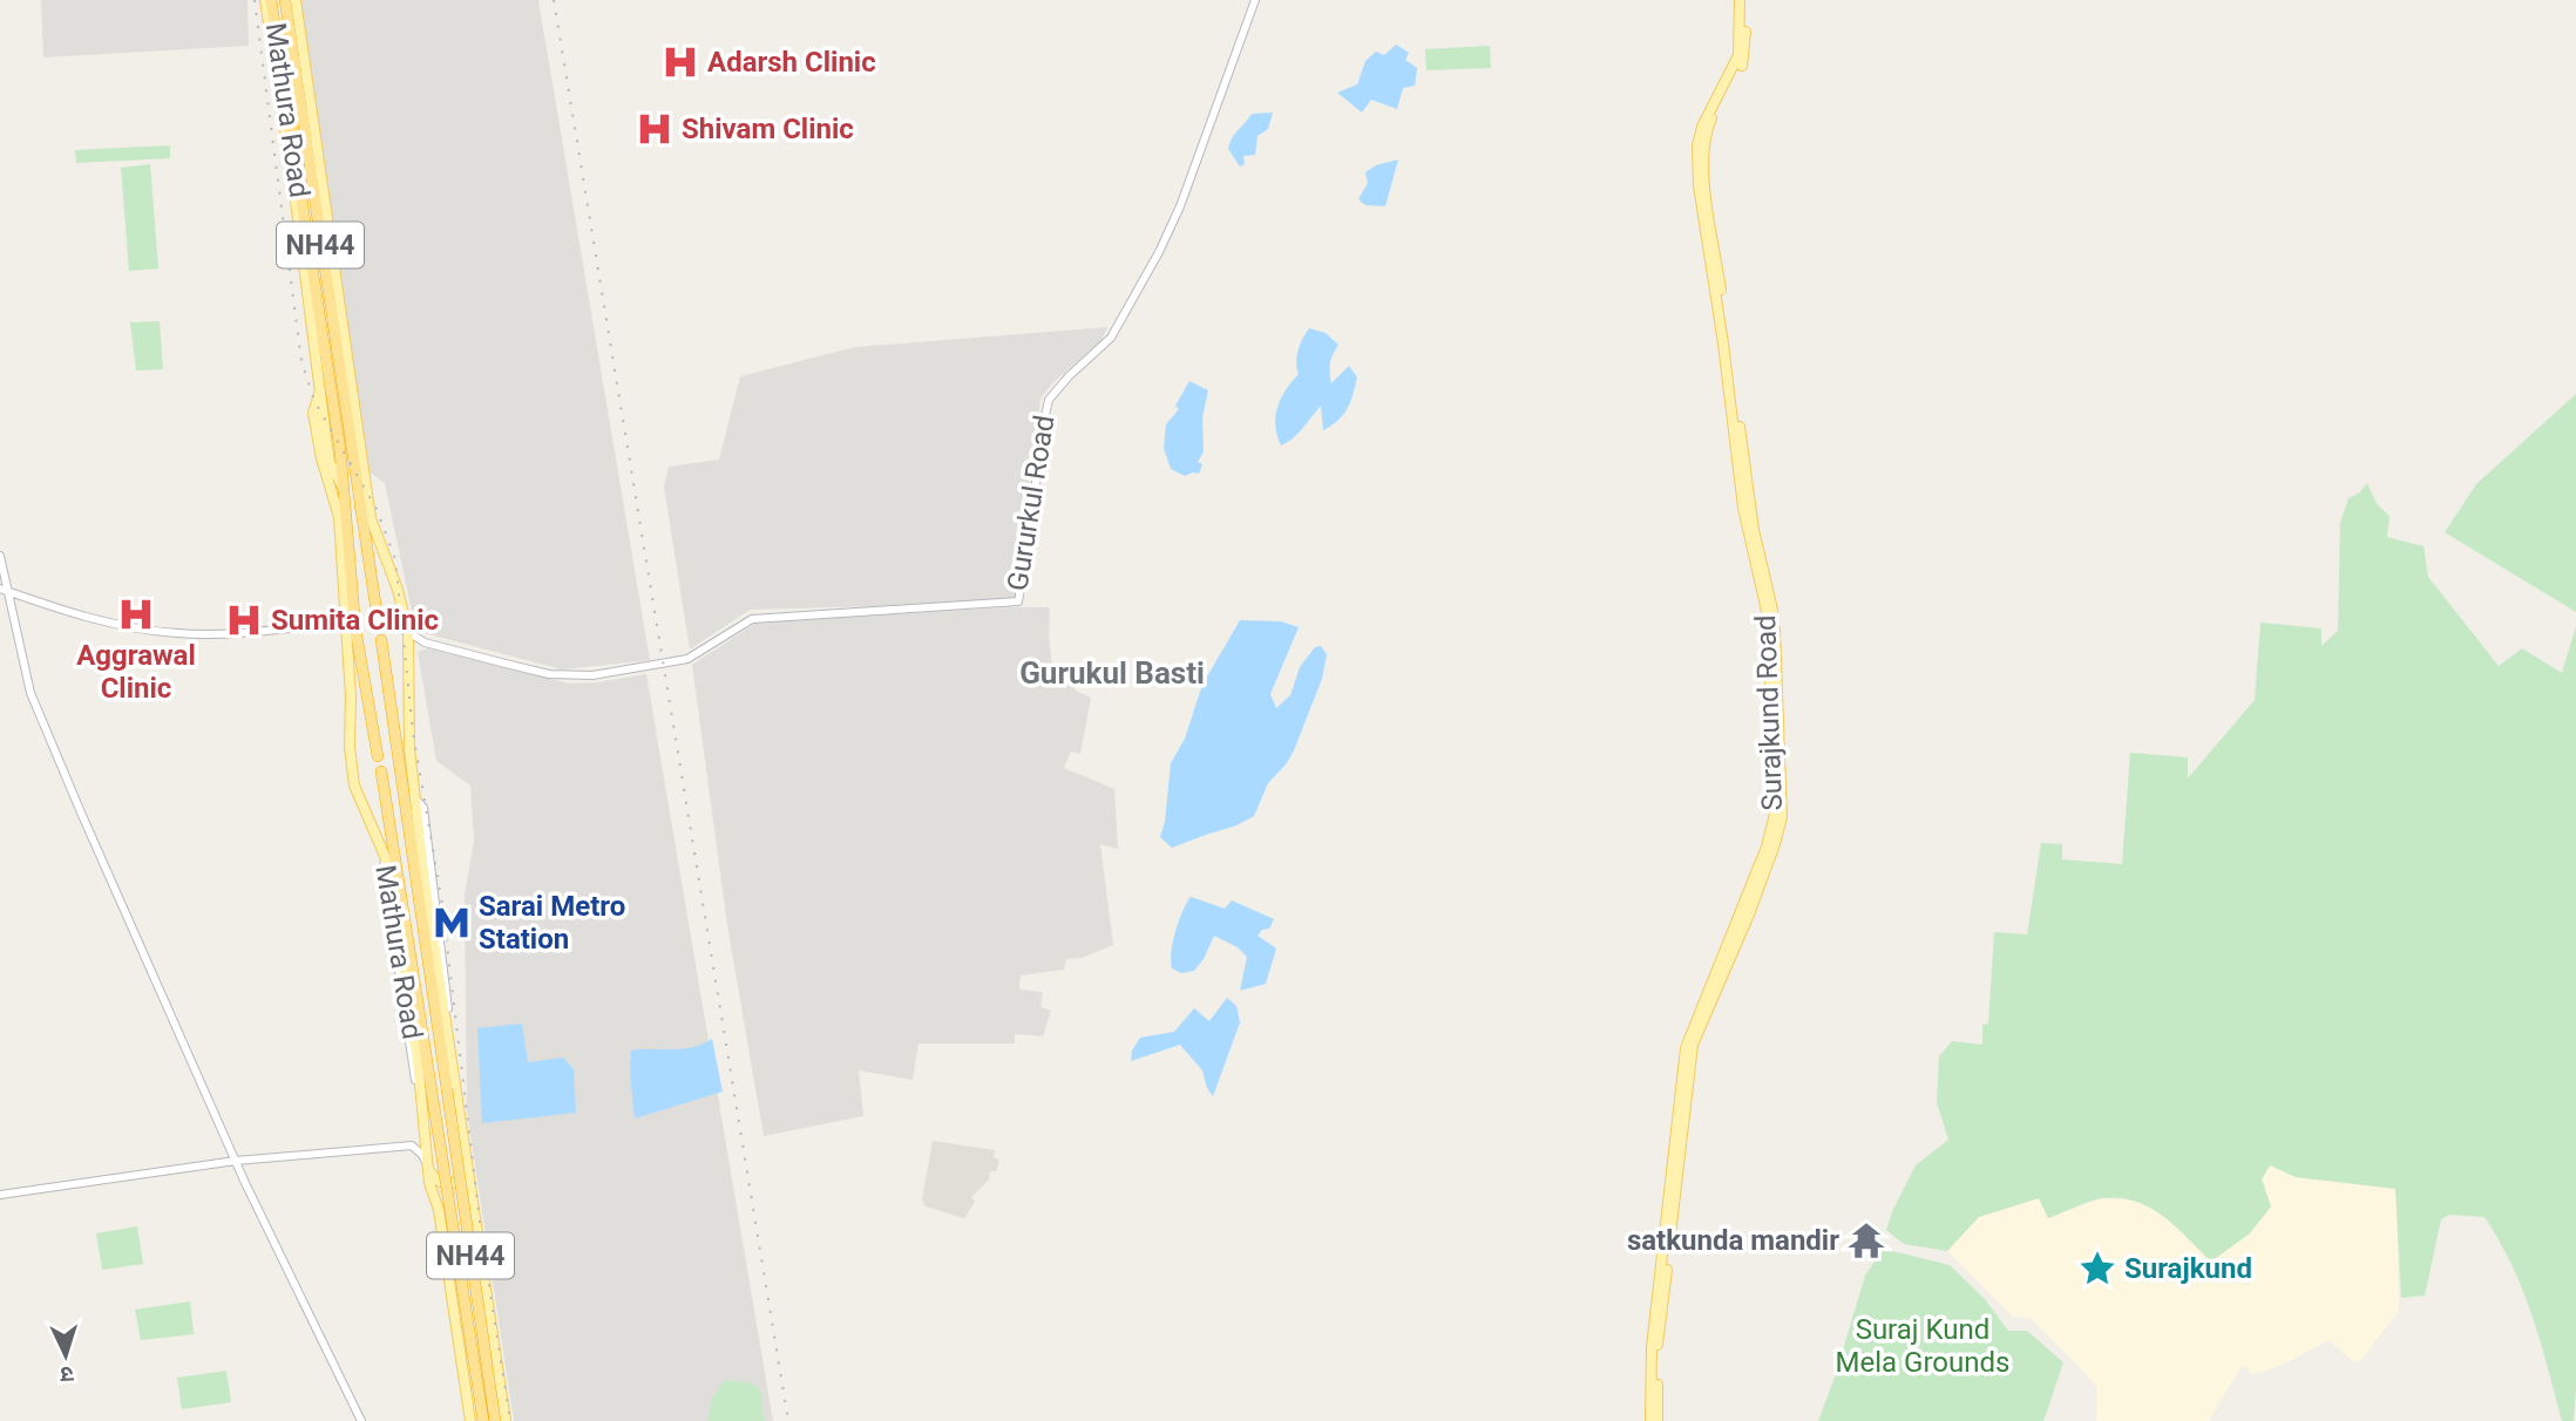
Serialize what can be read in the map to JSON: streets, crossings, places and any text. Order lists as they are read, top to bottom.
{
  "streets": {
    "highway": ["Mathura Road", "NH44"],
    "main road": ["Surajkund Road"],
    "street": ["Gururkul Road"]
  },
  "districts": ["Gurukul Basti"],
  "parks": ["Suraj Kund Mela Grounds"],
  "places": {
    "hospital": [
      "Adarsh Clinic",
      "Shivam Clinic",
      "Aggrawal Clinic",
      "Sumita Clinic"
    ],
    "metro station": ["Sarai Metro Station"],
    "temple": ["satkunda mandir"],
    "place": ["Surajkund"]
  },
  "north": "bottom"
}
